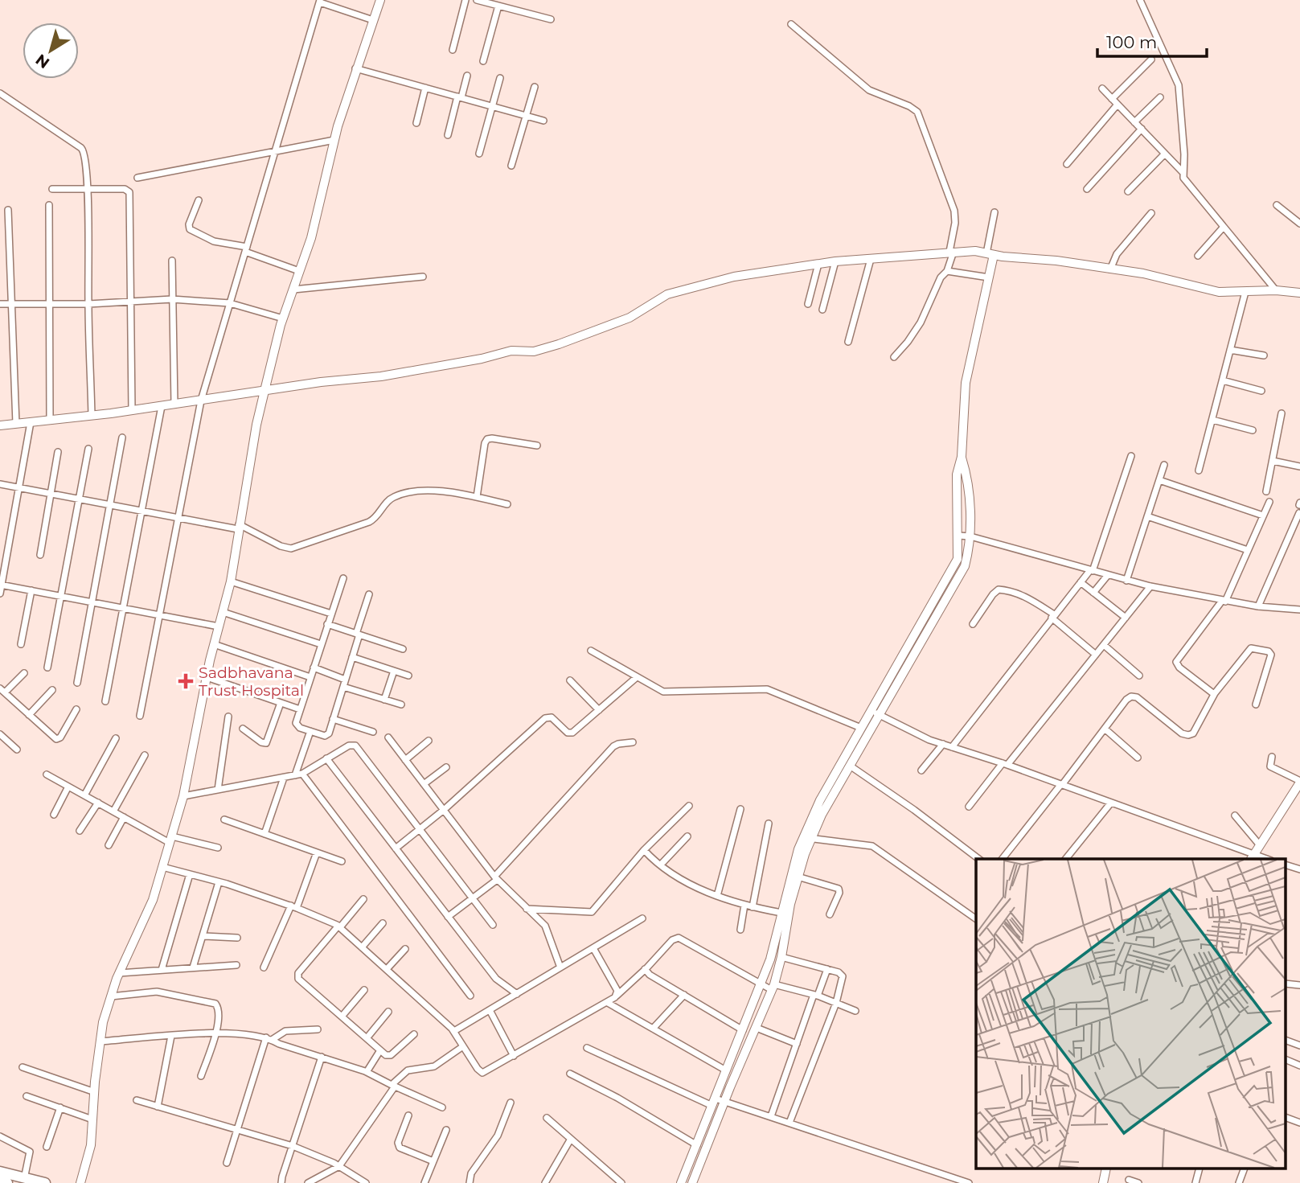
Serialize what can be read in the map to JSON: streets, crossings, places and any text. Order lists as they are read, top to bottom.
{
  "places": {
    "health": ["Sadbhavana Trust Hospital"]
  },
  "scale_bar": "100 m",
  "north": "bottom left"
}
